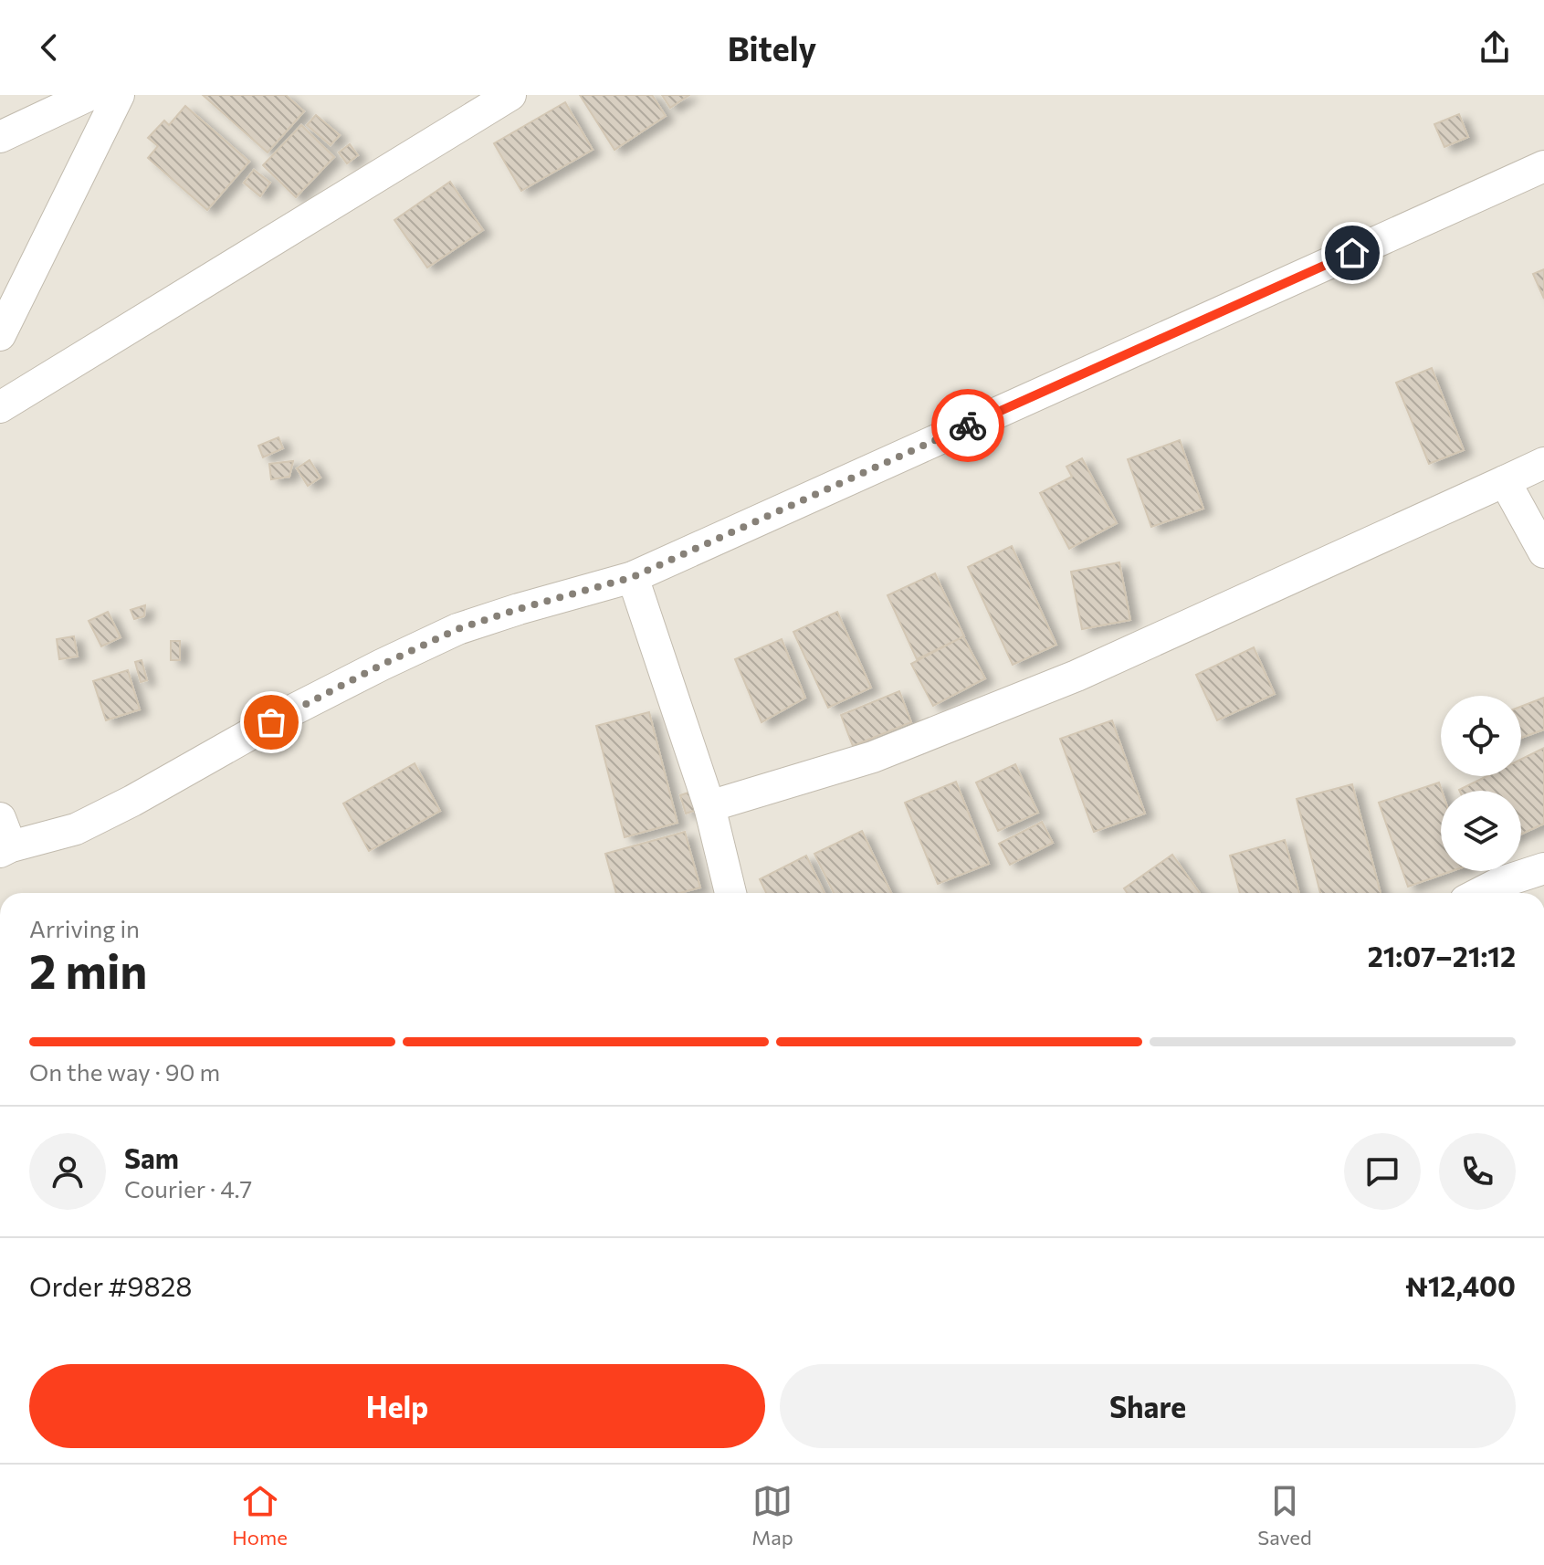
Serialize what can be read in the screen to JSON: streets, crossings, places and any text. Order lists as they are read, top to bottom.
{
  "page": {
    "header": "Bitely",
    "heading": ["2 min", "Arriving in", "21:07–21:12"],
    "panel": [
      "Sam",
      "Courier · 4.7",
      "Order #9828",
      "₦12,400"
    ],
    "bar": "On the way · 90 m",
    "buttons": ["Help", "Share"],
    "tabs": ["Home", "Map", "Saved"]
  }
}
